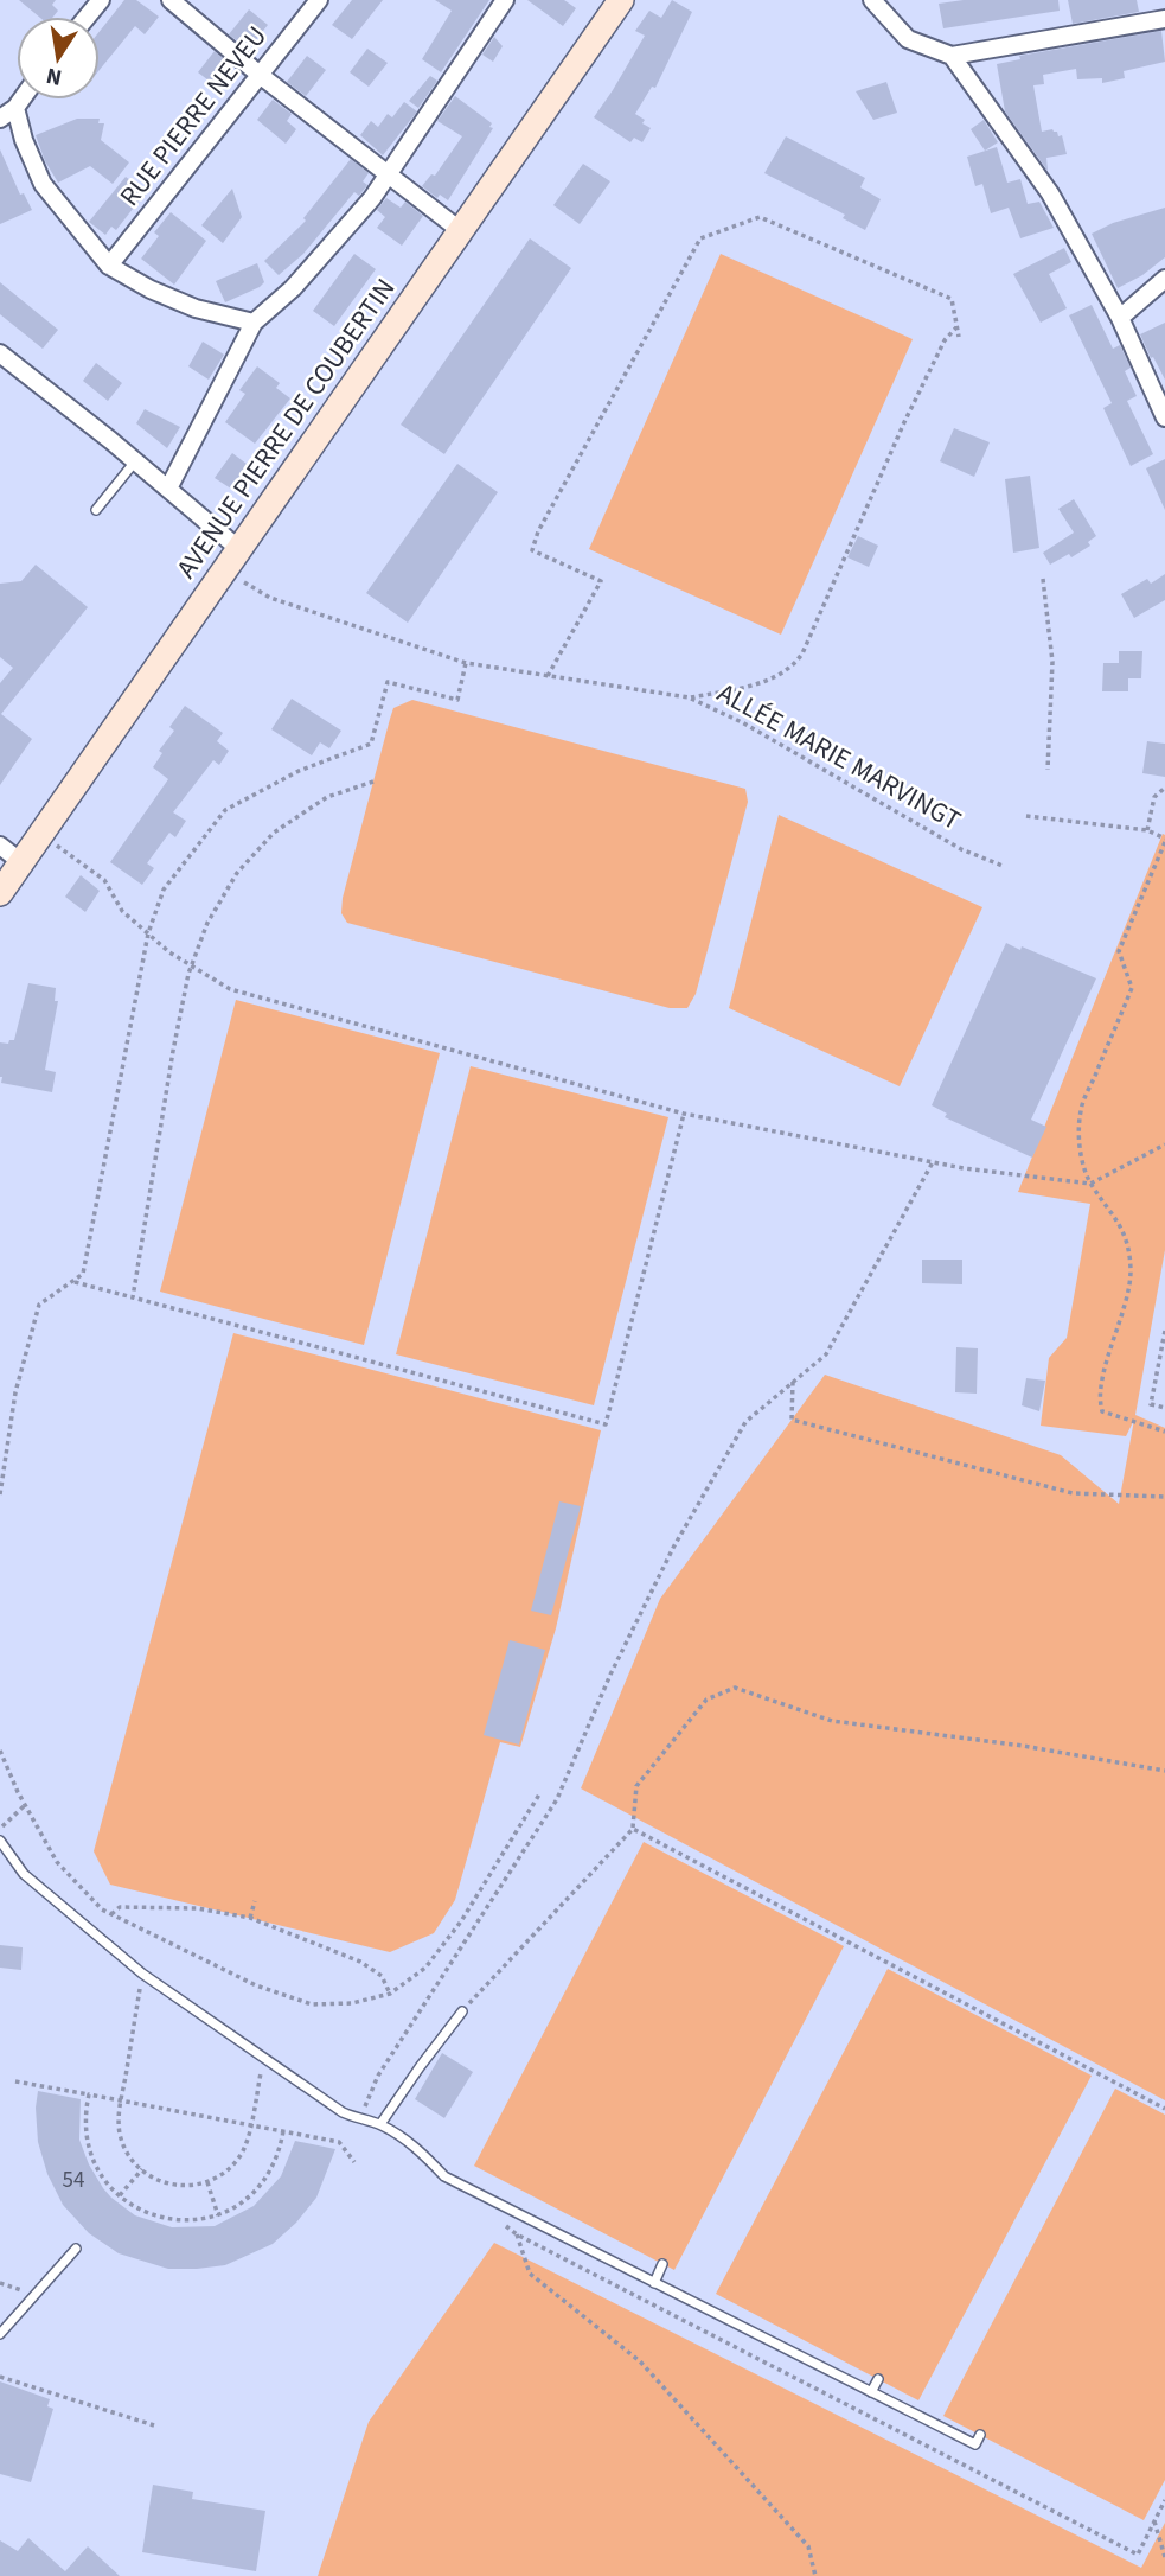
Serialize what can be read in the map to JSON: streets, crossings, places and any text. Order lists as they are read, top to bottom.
{
  "streets": {
    "street": ["RUE PIERRE NEVEU", "AVENUE PIERRE DE COUBERTIN"],
    "path": ["ALLÉE MARIE MARVINGT"]
  },
  "crossings": [
    ["AVENUE PIERRE DE COUBERTIN", "ALLÉE MARIE MARVINGT"]
  ],
  "house_numbers": ["54"],
  "north": "bottom"
}
